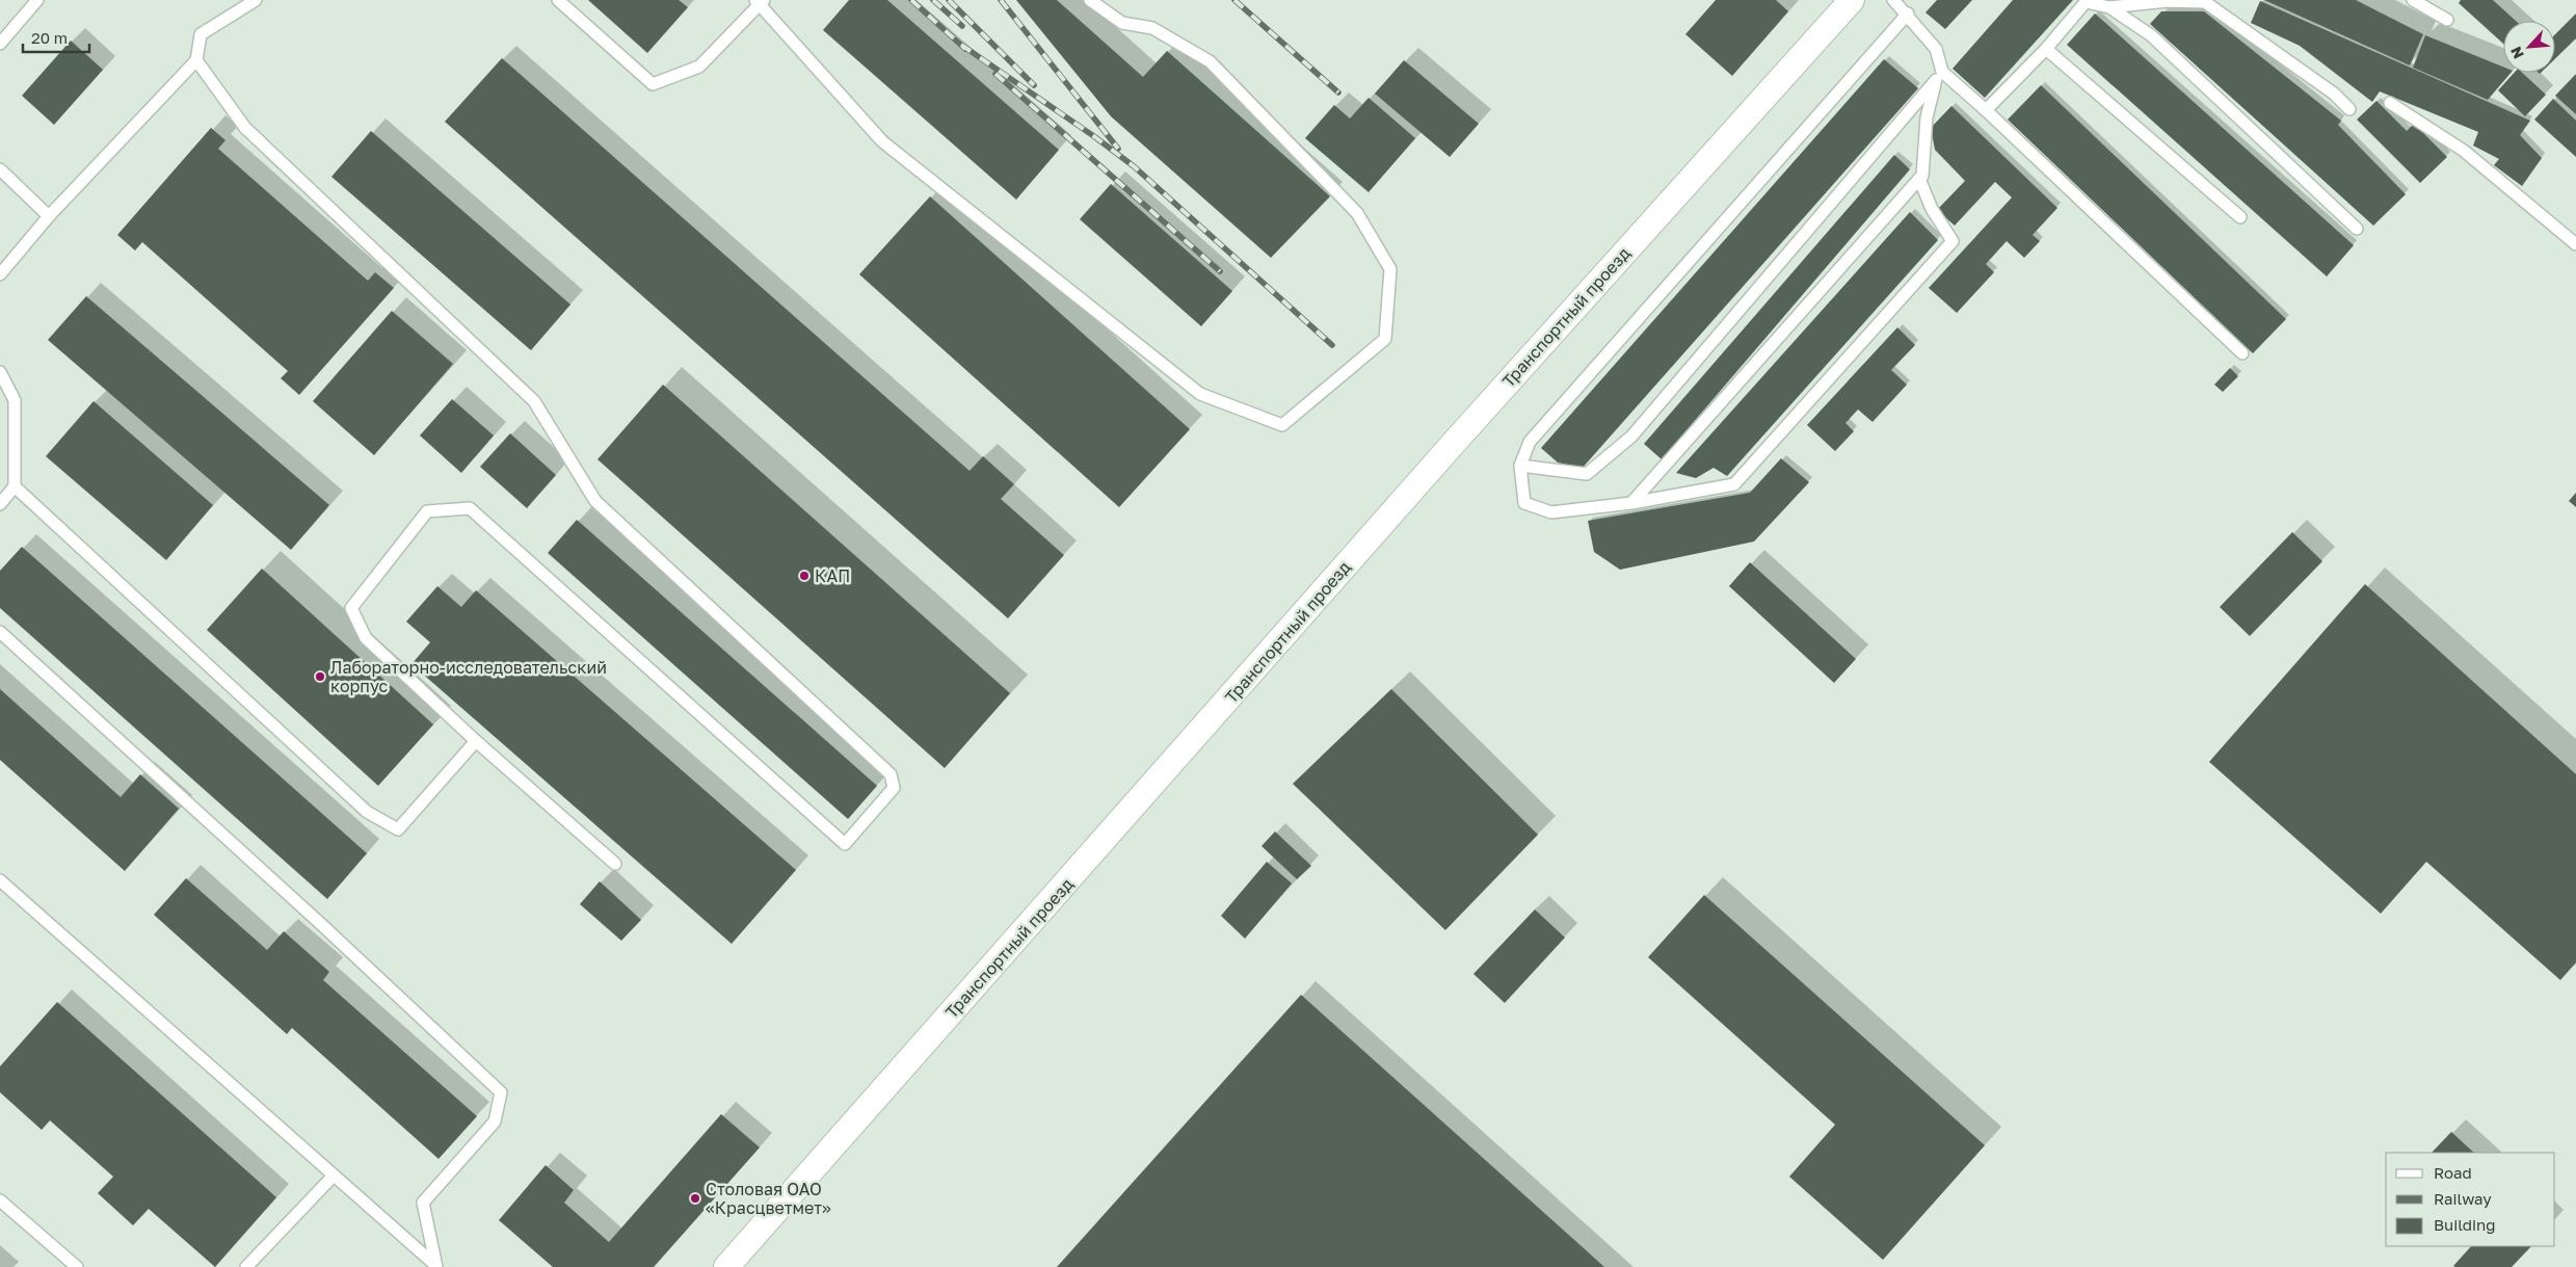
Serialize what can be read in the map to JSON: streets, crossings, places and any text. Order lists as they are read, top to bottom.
{
  "streets": {
    "street": ["Транспортный проезд"]
  },
  "places": ["КАП", "Лабораторно-исследовательский корпус", "Столовая ОАО «Красцветмет»"],
  "legend": ["Road", "Railway", "Building"],
  "scale_bar": "20 m",
  "north": "bottom left"
}
